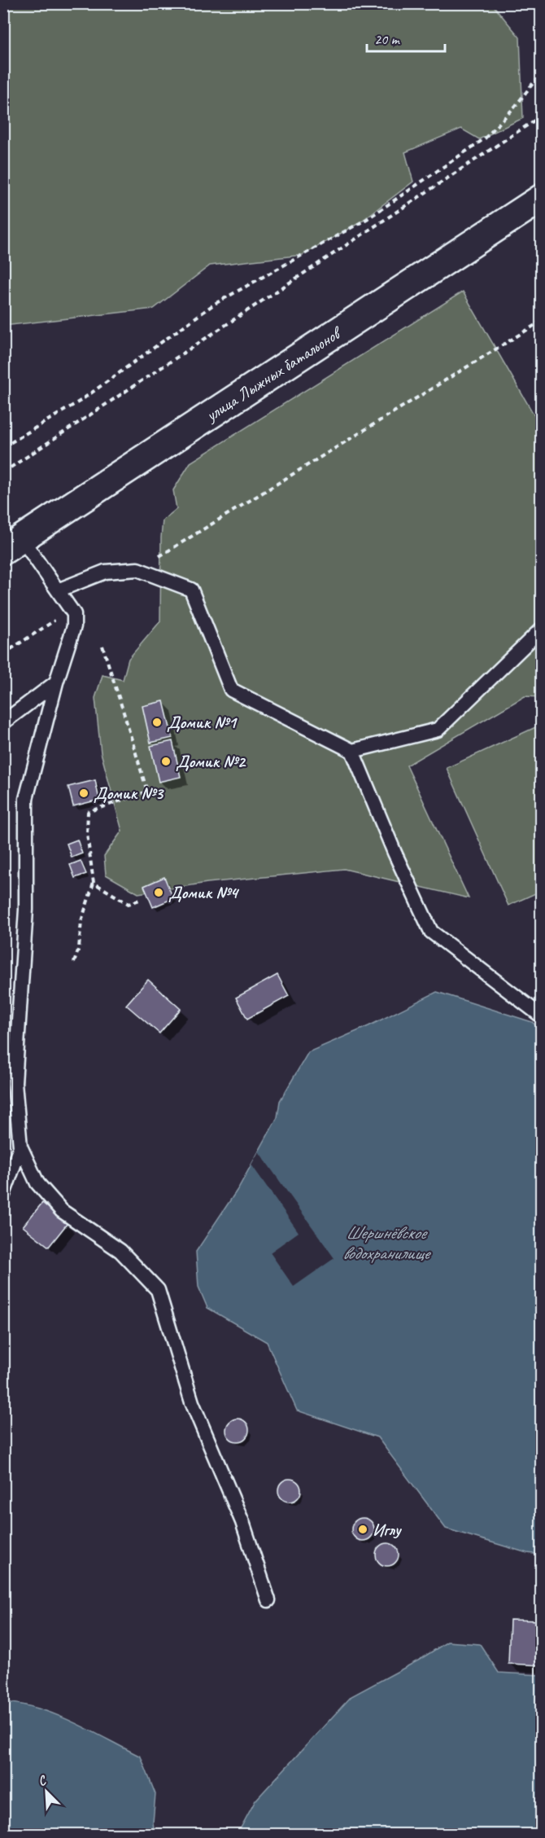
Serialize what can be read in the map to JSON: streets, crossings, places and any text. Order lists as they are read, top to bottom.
{
  "streets": {
    "main road": ["улица Лыжных батальонов"]
  },
  "water": ["Шершнёвское водохранилище"],
  "places": [
    "Домик №1",
    "Домик №2",
    "Домик №3",
    "Домик №4",
    "Иглу"
  ],
  "scale_bar": "20 m",
  "north": "top left"
}
